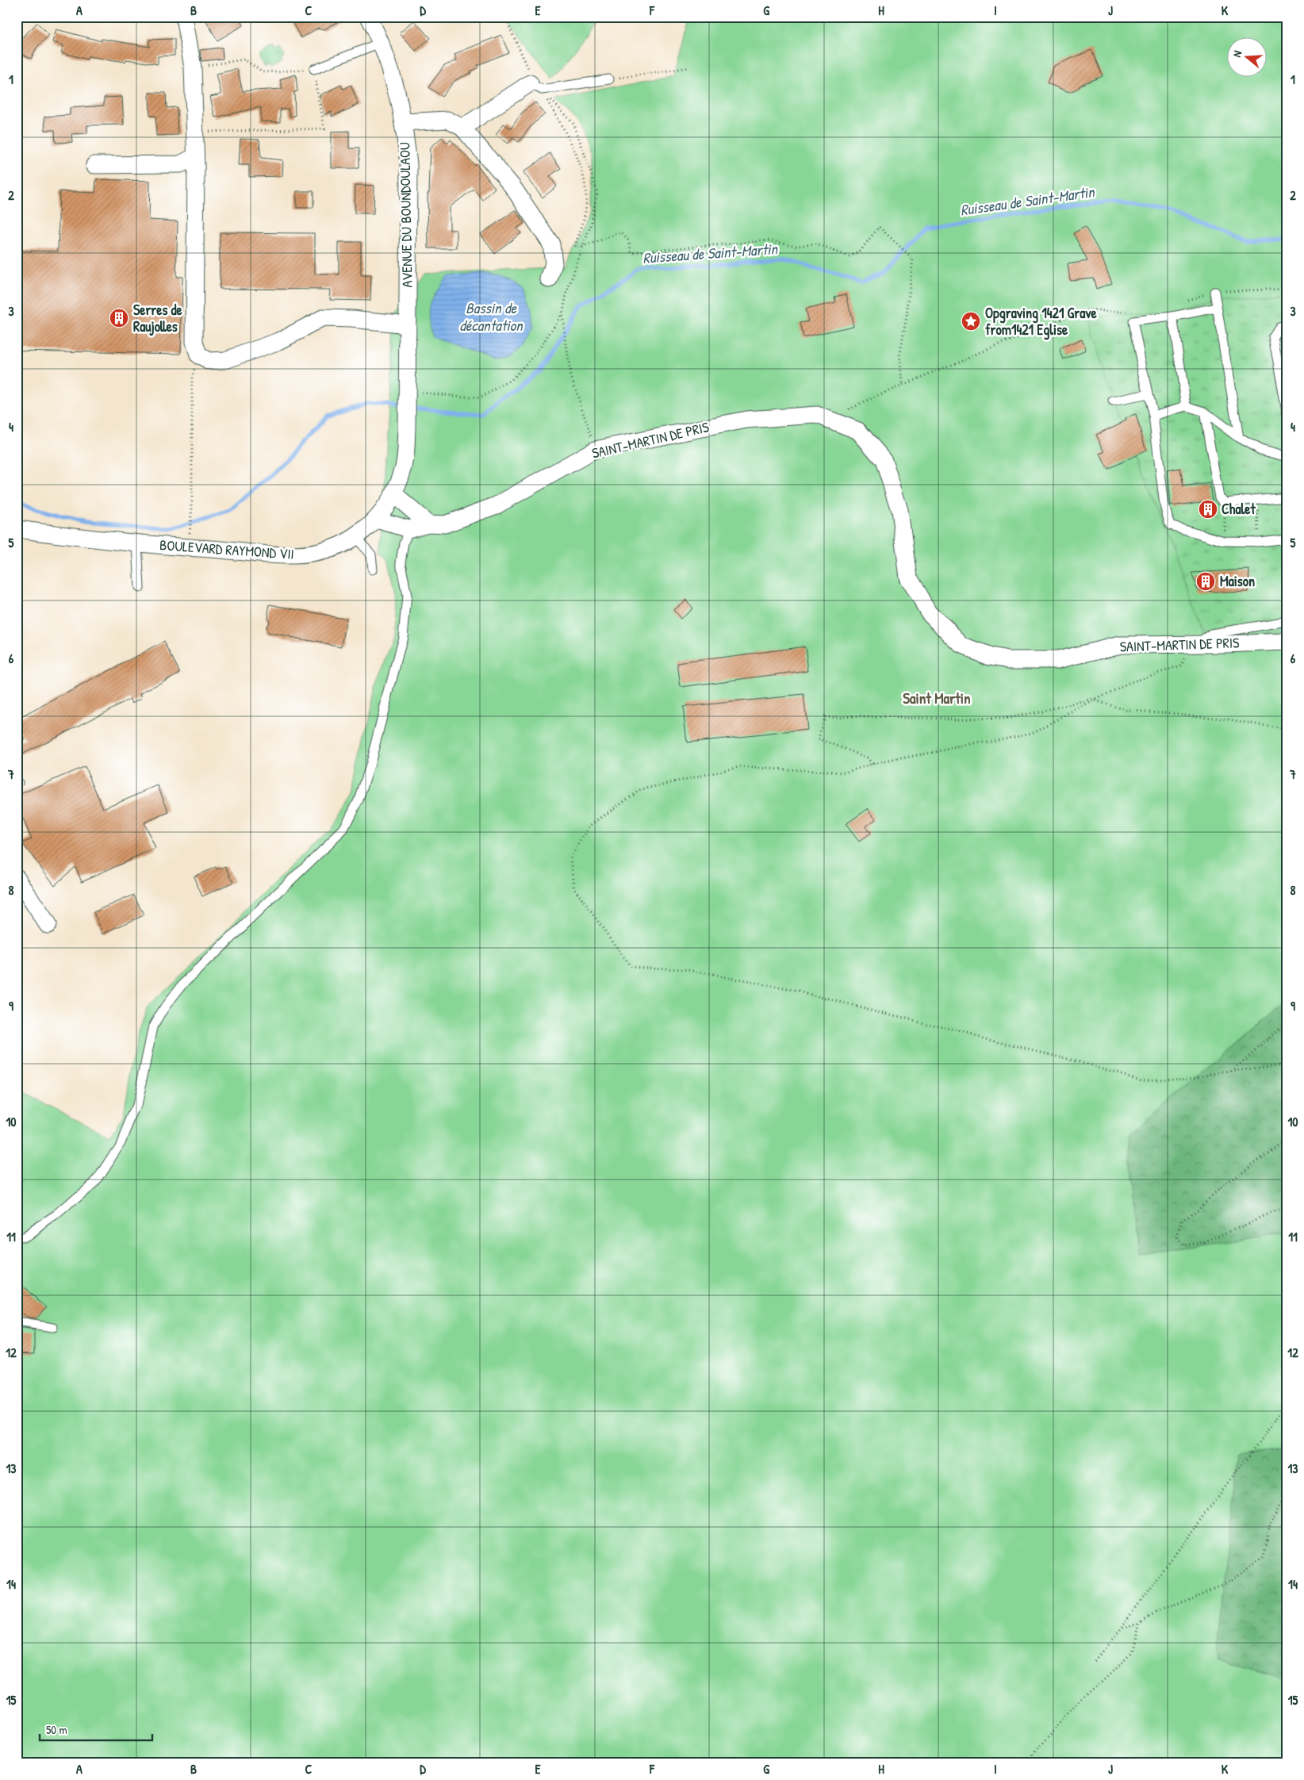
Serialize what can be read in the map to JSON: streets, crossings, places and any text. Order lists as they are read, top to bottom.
{
  "streets": {
    "street": ["AVENUE DU BOUNDOULAOU", "SAINT-MARTIN DE PRIS", "BOULEVARD RAYMOND VII"]
  },
  "crossings": [
    ["AVENUE DU BOUNDOULAOU", "BOULEVARD RAYMOND VII"]
  ],
  "districts": ["Saint Martin"],
  "water": ["Ruisseau de Saint-Martin", "Bassin de décantation"],
  "places": {
    "building": ["Serres de Raujolles", "Chalet", "Maison"],
    "place": ["Opgraving 1421 Grave from1421 Eglise"]
  },
  "scale_bar": "50 m",
  "north": "left",
  "grid": {
    "columns": [
      "A",
      "B",
      "C",
      "D",
      "E",
      "F",
      "G",
      "H",
      "I",
      "J",
      "K"
    ],
    "rows": [
      "1",
      "2",
      "3",
      "4",
      "5",
      "6",
      "7",
      "8",
      "9",
      "10",
      "11",
      "12",
      "13",
      "14",
      "15"
    ]
  }
}
